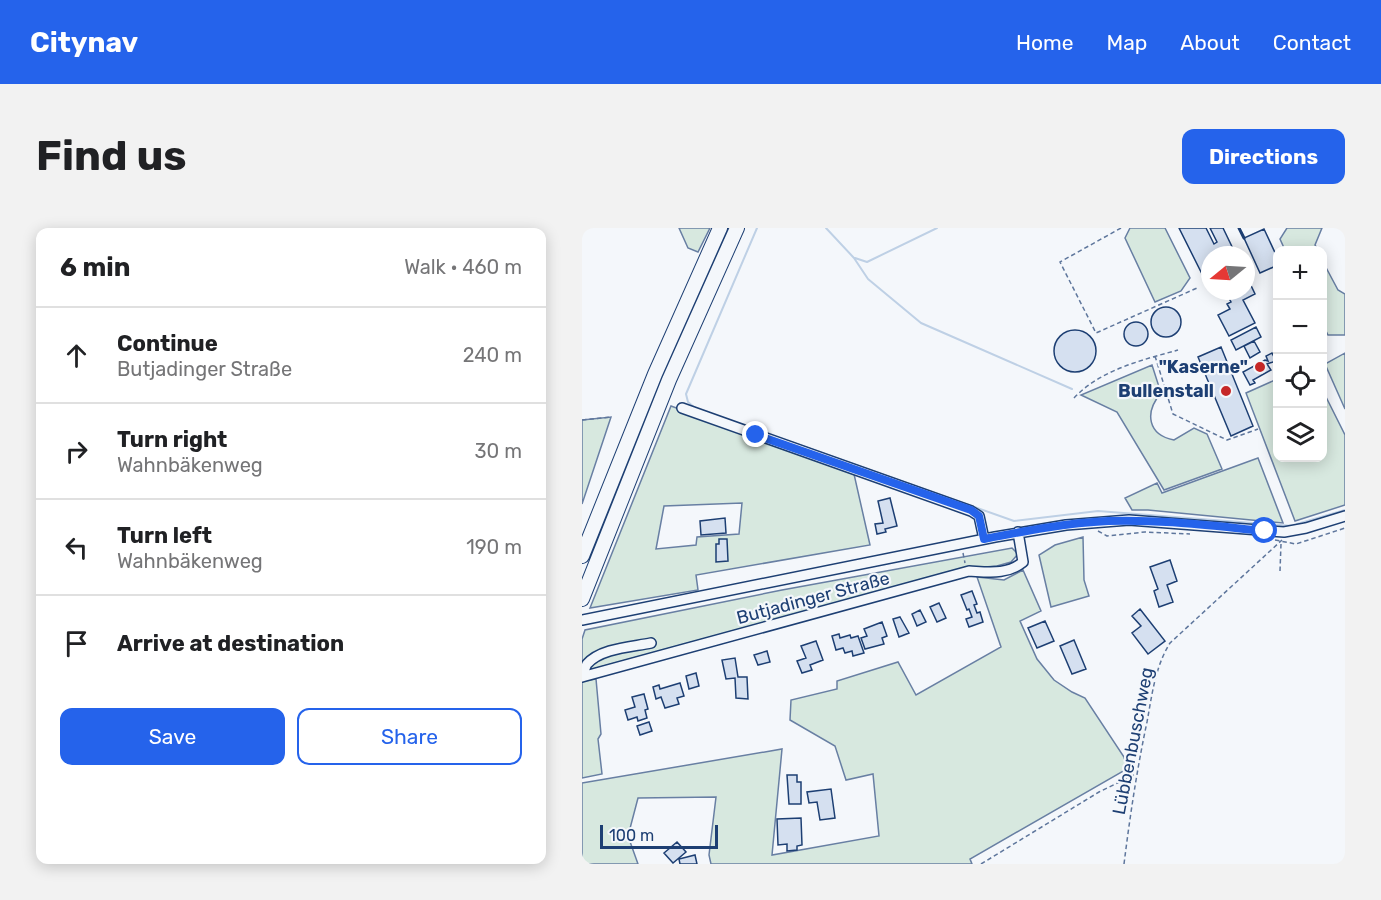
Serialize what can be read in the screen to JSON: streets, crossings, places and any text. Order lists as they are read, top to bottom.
{
  "streets": {
    "street": ["Butjadinger Straße"],
    "path": ["Lübbenbuschweg"]
  },
  "places": ["\"Kaserne\"", "Bullenstall"],
  "scale_bar": "100 m",
  "north": "left",
  "page": {
    "header": "Citynav",
    "nav": [
      "Home",
      "Map",
      "About",
      "Contact"
    ],
    "buttons": [
      "Directions",
      ["Save", "Share"]
    ],
    "title": "Find us",
    "heading": ["6 min", "Walk · 460 m"],
    "map_buttons": ["+", "−"],
    "list": [
      ["Continue", "Butjadinger Straße", "240 m"],
      ["Turn right", "Wahnbäkenweg", "30 m"],
      ["Turn left", "Wahnbäkenweg", "190 m"],
      "Arrive at destination"
    ],
    "scale": "100 m"
  }
}
